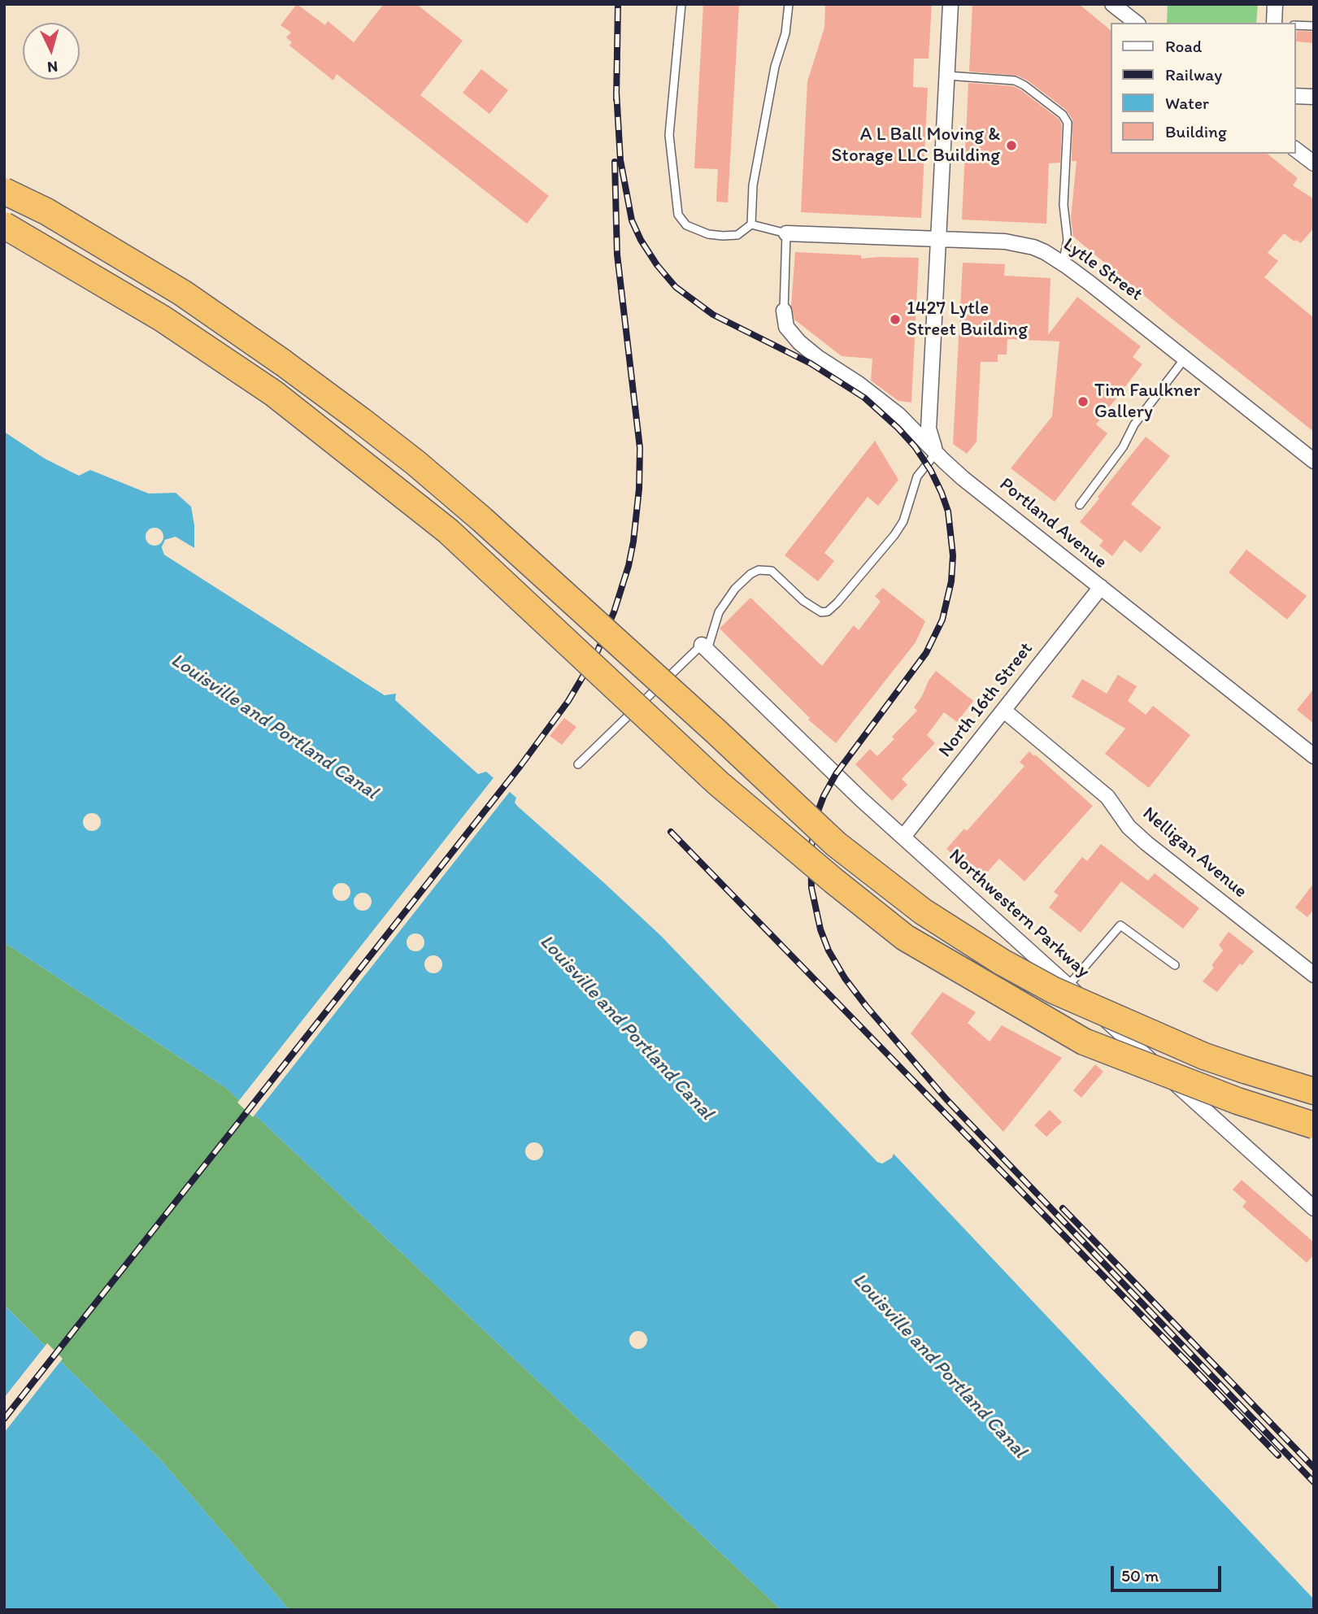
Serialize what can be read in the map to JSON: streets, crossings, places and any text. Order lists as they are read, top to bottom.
{
  "streets": {
    "street": [
      "Lytle Street",
      "Portland Avenue",
      "North 16th Street",
      "Nelligan Avenue",
      "Northwestern Parkway"
    ]
  },
  "crossings": [
    ["Portland Avenue", "North 16th Street"],
    ["North 16th Street", "Nelligan Avenue"],
    ["North 16th Street", "Northwestern Parkway"]
  ],
  "water": ["Louisville and Portland Canal"],
  "places": ["A L Ball Moving & Storage LLC Building", "1427 Lytle Street Building", "Tim Faulkner Gallery"],
  "legend": [
    "Road",
    "Railway",
    "Water",
    "Building"
  ],
  "scale_bar": "50 m",
  "north": "bottom"
}
